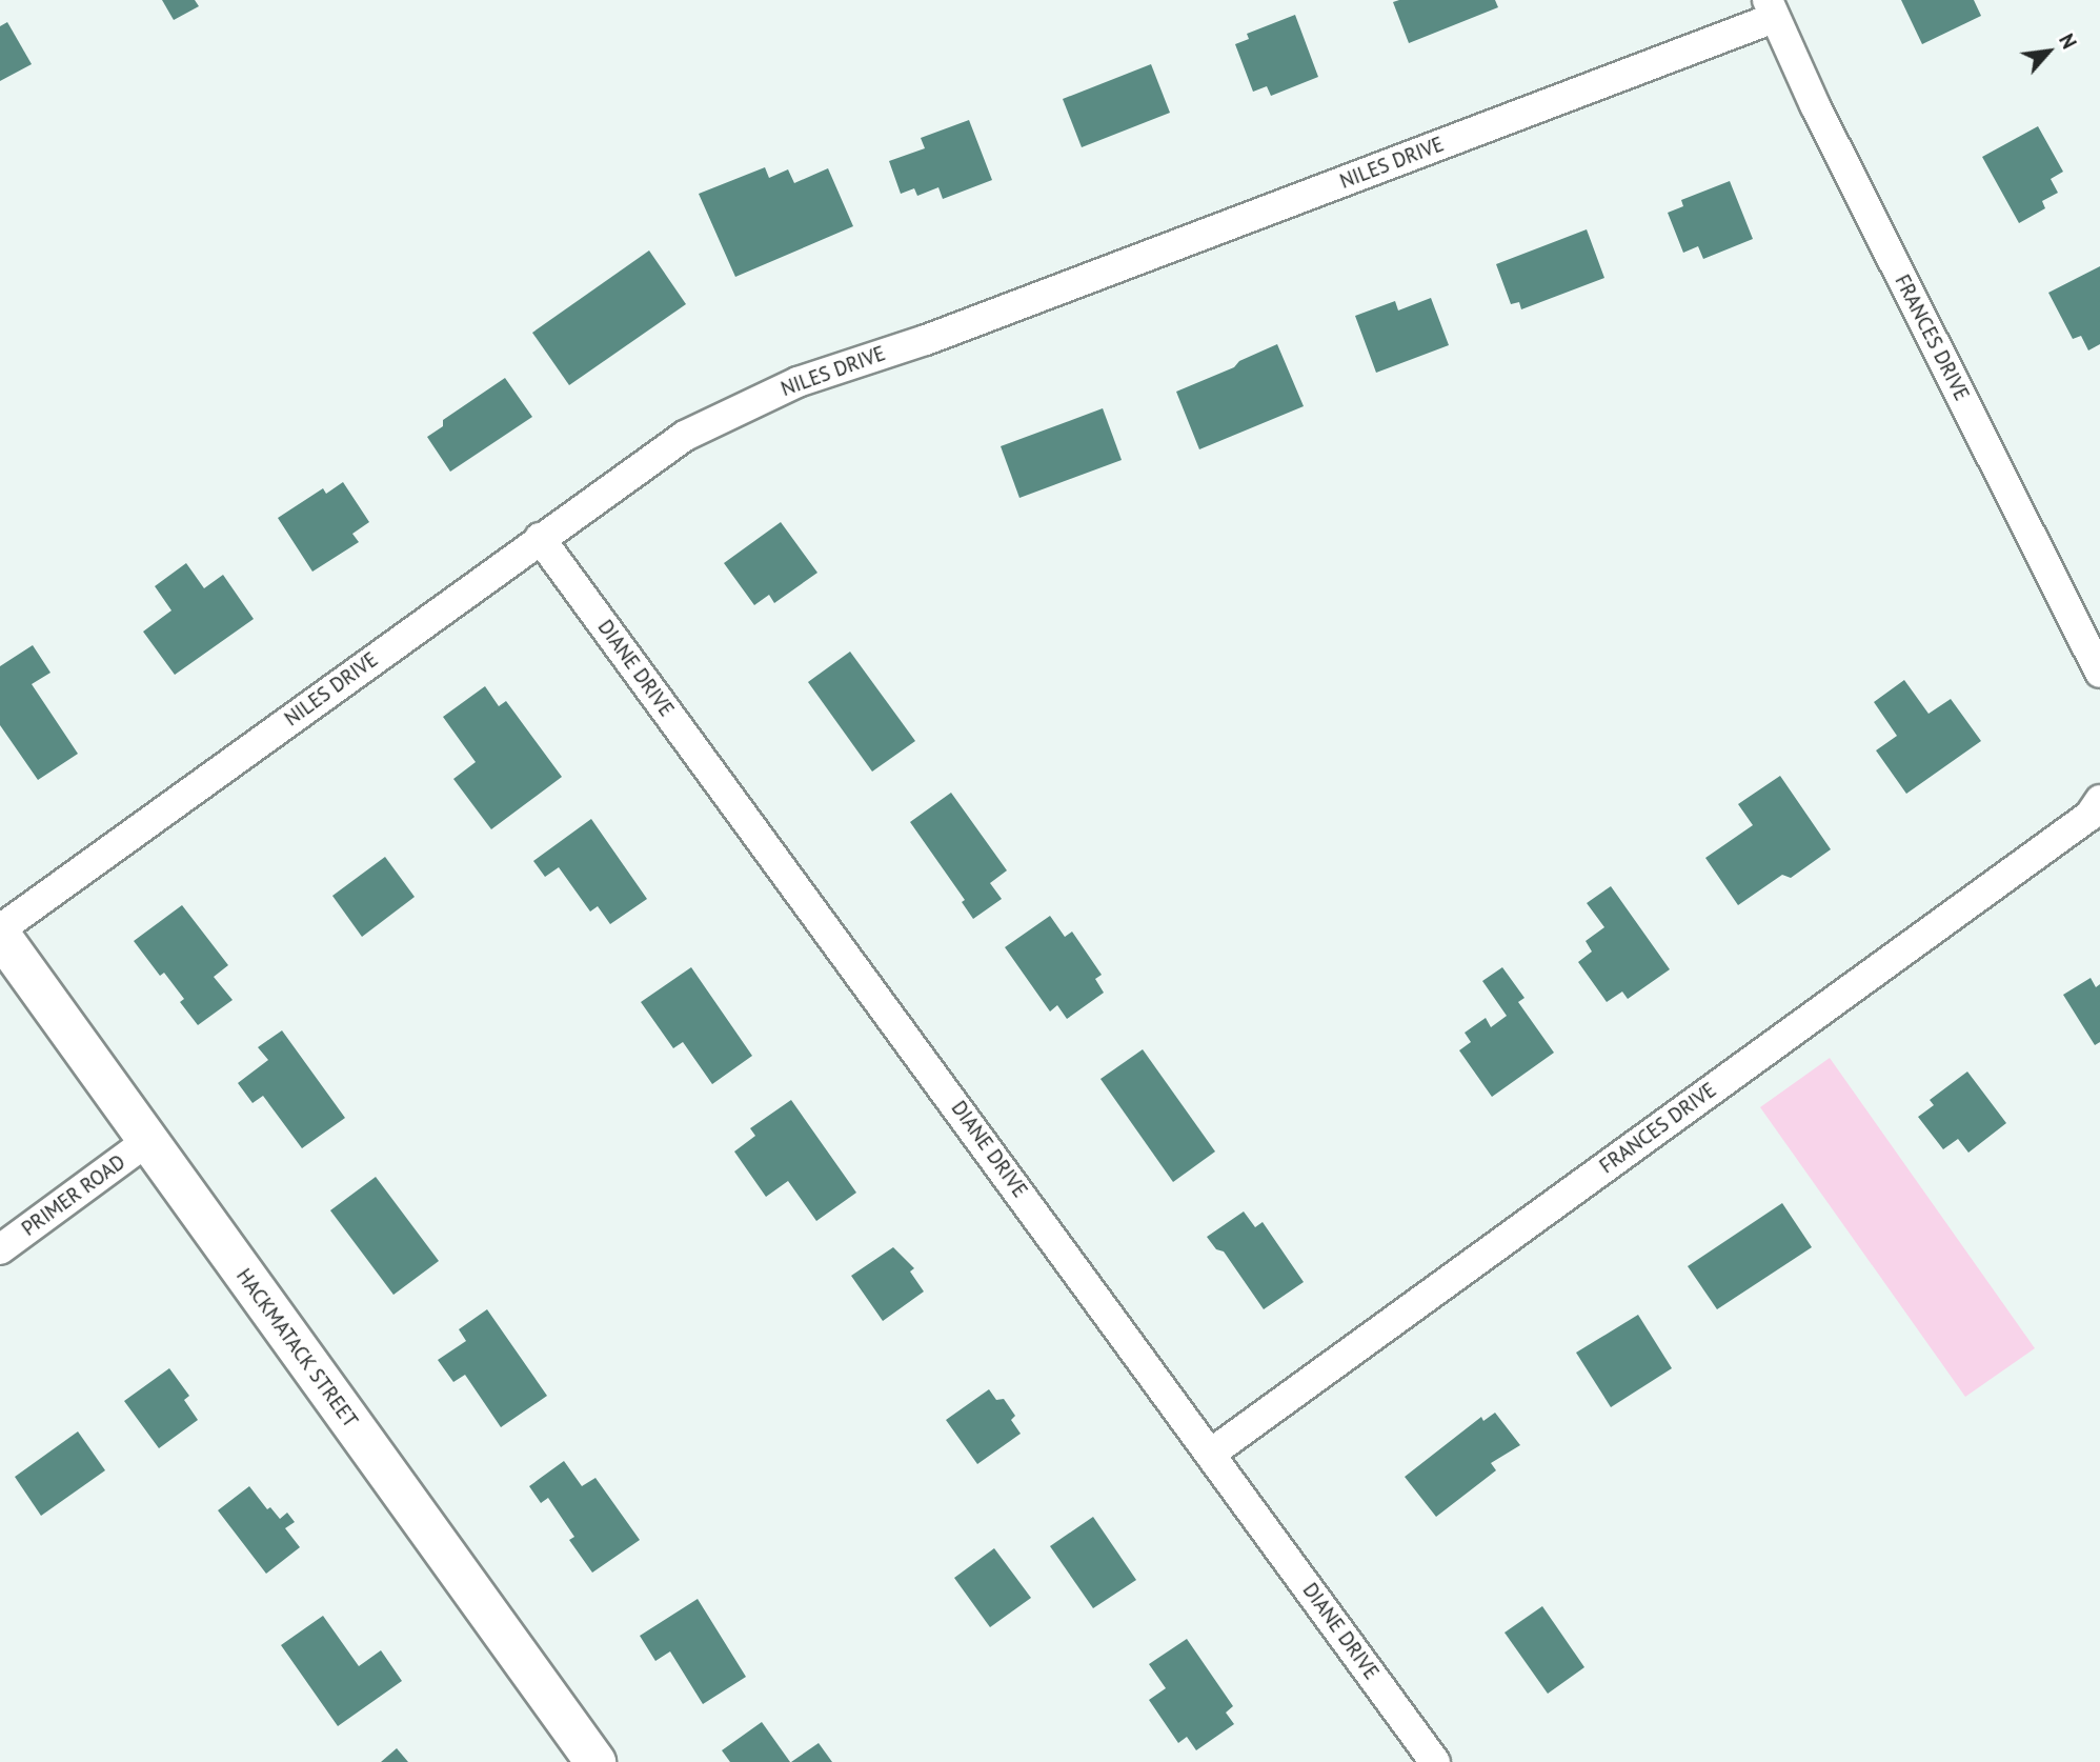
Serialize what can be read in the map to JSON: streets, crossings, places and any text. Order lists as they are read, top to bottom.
{
  "streets": {
    "street": [
      "NILES DRIVE",
      "FRANCES DRIVE",
      "DIANE DRIVE",
      "PRIMER ROAD",
      "HACKMATACK STREET"
    ]
  },
  "crossings": [
    ["NILES DRIVE", "FRANCES DRIVE"],
    ["NILES DRIVE", "DIANE DRIVE"],
    ["NILES DRIVE", "HACKMATACK STREET"],
    ["FRANCES DRIVE", "DIANE DRIVE"],
    ["PRIMER ROAD", "HACKMATACK STREET"]
  ],
  "north": "top right"
}
